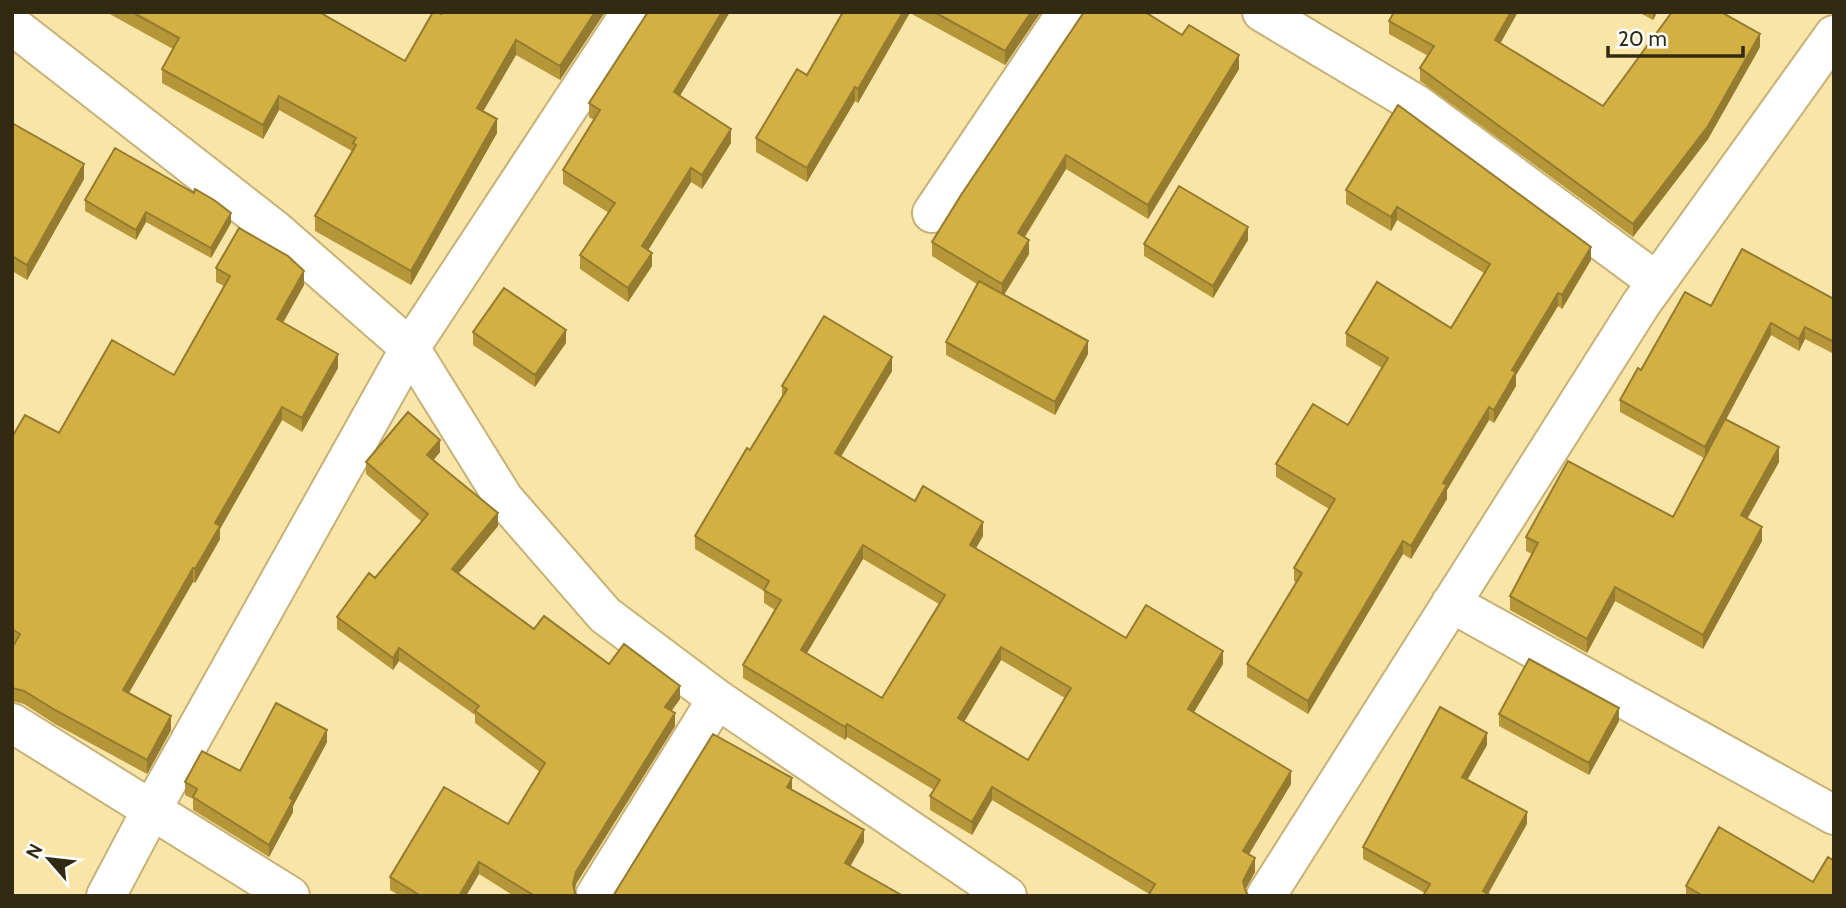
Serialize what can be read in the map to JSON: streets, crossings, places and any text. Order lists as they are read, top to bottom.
{
  "scale_bar": "20 m",
  "north": "top left"
}
